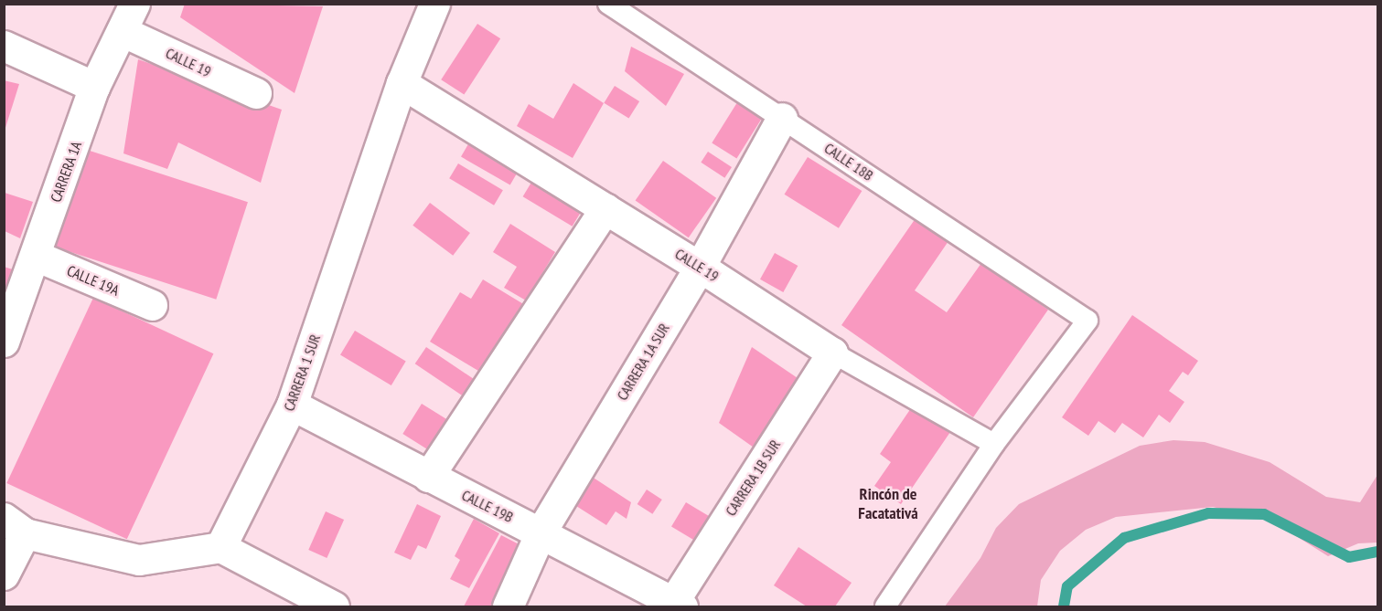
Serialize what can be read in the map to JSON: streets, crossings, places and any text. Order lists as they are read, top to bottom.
{
  "streets": {
    "street": [
      "CALLE 19",
      "CARRERA 1A",
      "CALLE 19A",
      "CARRERA 1A SUR",
      "CARRERA 1 SUR",
      "CARRERA 1B SUR",
      "CALLE 19B"
    ],
    "lane": ["CALLE 18B"]
  },
  "crossings": [
    ["CALLE 19", "CALLE 18B"],
    ["CALLE 19", "CARRERA 1A"],
    ["CALLE 19", "CARRERA 1A SUR"],
    ["CALLE 19", "CARRERA 1 SUR"],
    ["CALLE 19", "CARRERA 1B SUR"],
    ["CALLE 18B", "CARRERA 1A SUR"],
    ["CARRERA 1A", "CALLE 19A"],
    ["CARRERA 1A SUR", "CALLE 19B"],
    ["CARRERA 1 SUR", "CALLE 19B"],
    ["CARRERA 1B SUR", "CALLE 19B"]
  ],
  "districts": ["Rincón de Facatativá"]
}
